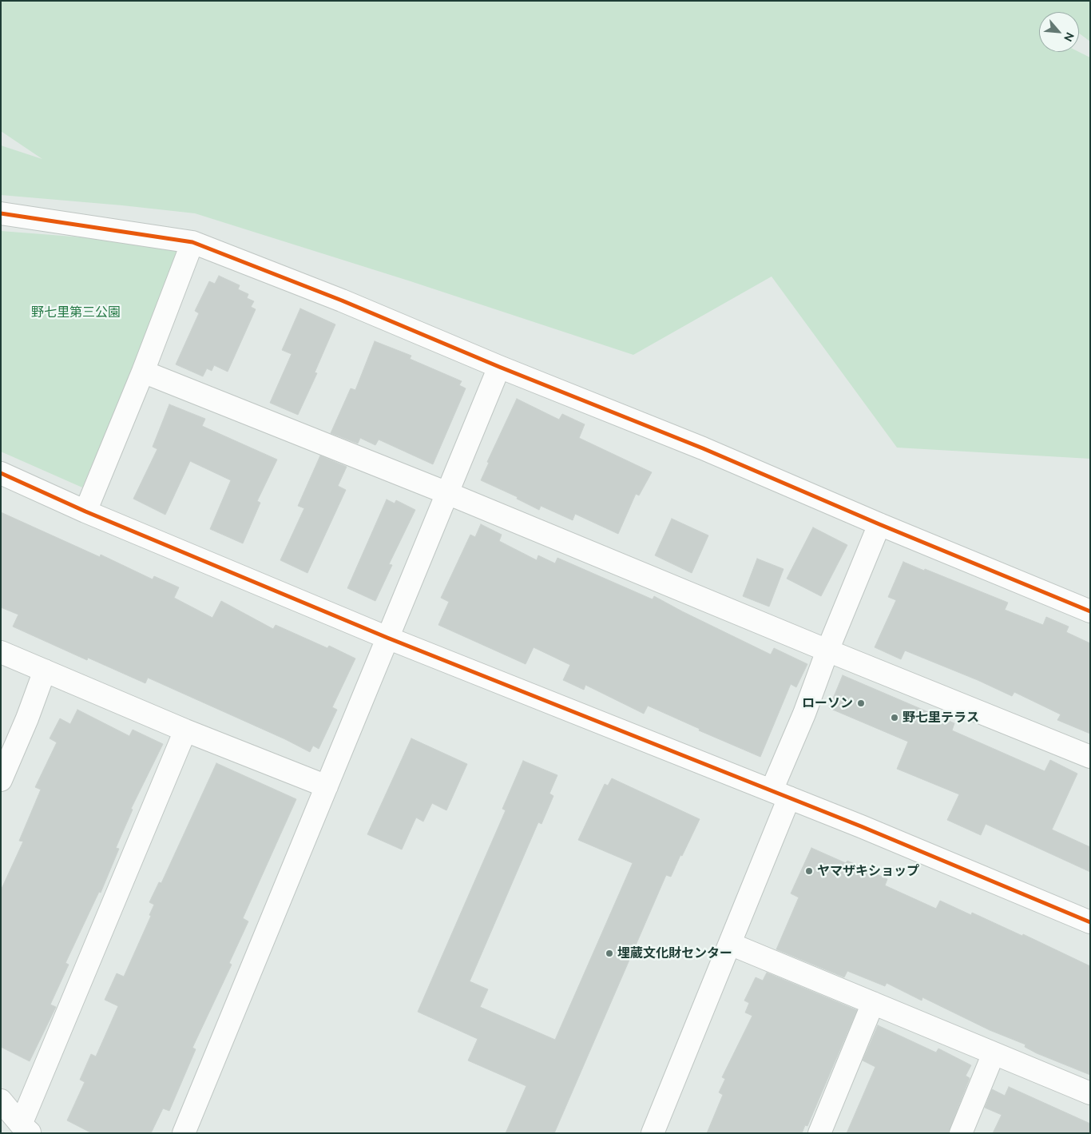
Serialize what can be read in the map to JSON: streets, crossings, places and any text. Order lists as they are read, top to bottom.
{
  "parks": ["野七里第三公園"],
  "places": [
    "ローソン",
    "野七里テラス",
    "ヤマザキショップ",
    "埋蔵文化財センター"
  ],
  "north": "bottom right"
}
